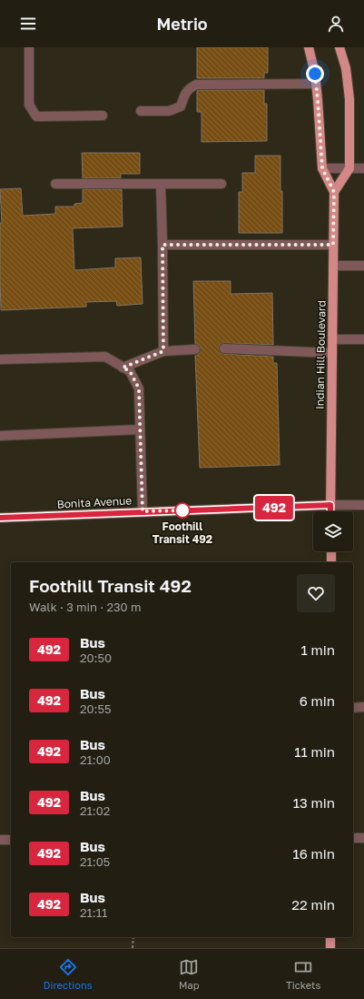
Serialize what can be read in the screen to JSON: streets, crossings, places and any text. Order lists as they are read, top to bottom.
{
  "streets": {
    "main road": ["Indian Hill Boulevard", "Bonita Avenue"]
  },
  "crossings": [
    ["Indian Hill Boulevard", "Bonita Avenue"]
  ],
  "places": ["Foothill Transit 492"],
  "lines": ["bus line 492"],
  "page": {
    "header": "Metrio",
    "on_map": "492",
    "heading": ["Foothill Transit 492", "Walk · 3 min · 230 m"],
    "list": [
      {
        "mark": "492",
        "name": "Bus",
        "note": "20:50",
        "value": "1 min"
      },
      {
        "mark": "492",
        "name": "Bus",
        "note": "20:55",
        "value": "6 min"
      },
      {
        "mark": "492",
        "name": "Bus",
        "note": "21:00",
        "value": "11 min"
      },
      {
        "mark": "492",
        "name": "Bus",
        "note": "21:02",
        "value": "13 min"
      },
      {
        "mark": "492",
        "name": "Bus",
        "note": "21:05",
        "value": "16 min"
      },
      {
        "mark": "492",
        "name": "Bus",
        "note": "21:11",
        "value": "22 min"
      }
    ],
    "tabs": ["Directions", "Map", "Tickets"]
  }
}
